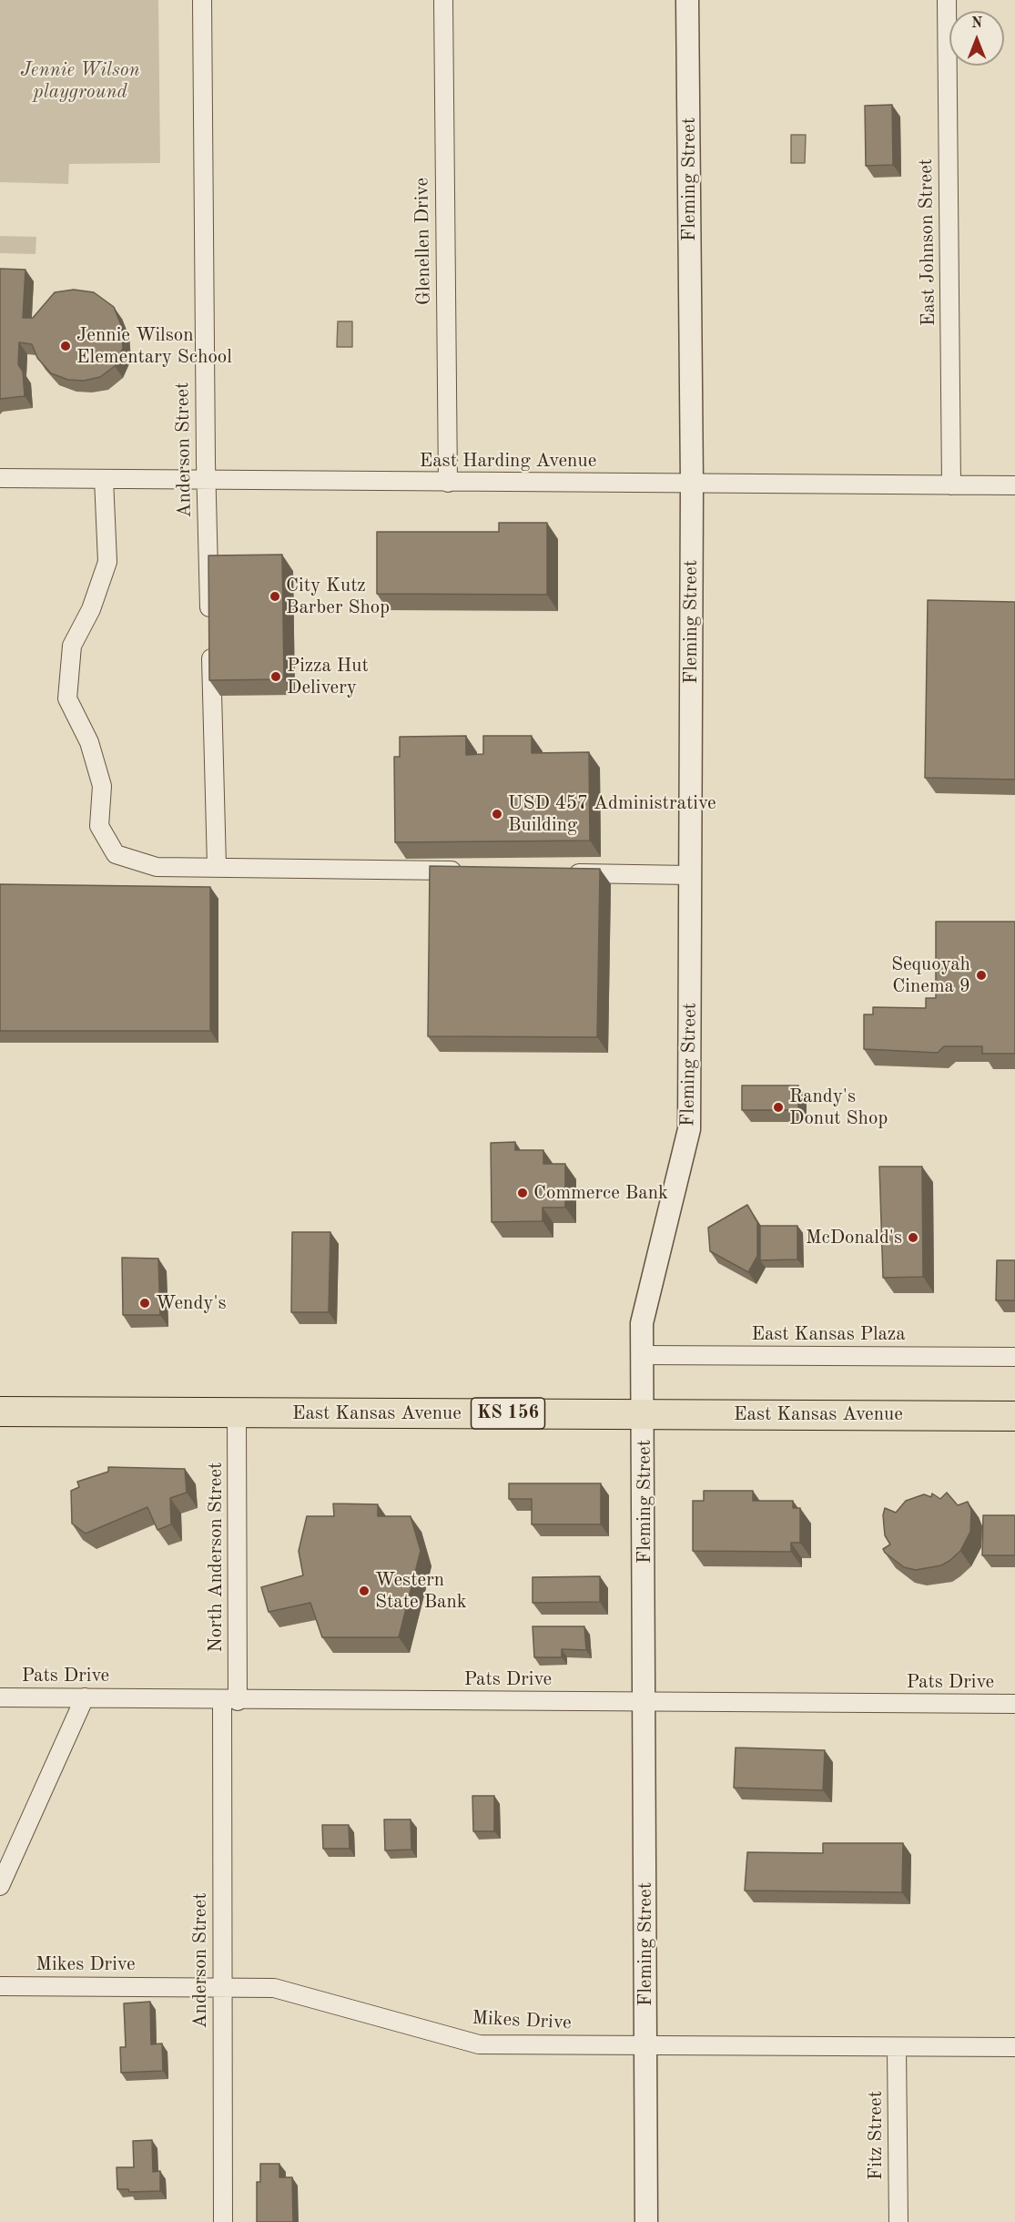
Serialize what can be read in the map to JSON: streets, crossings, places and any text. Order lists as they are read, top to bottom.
{
  "streets": {
    "main road": ["East Kansas Avenue", "KS 156"],
    "street": [
      "Fleming Street",
      "Glenellen Drive",
      "East Johnson Street",
      "Anderson Street",
      "East Harding Avenue",
      "East Kansas Plaza",
      "North Anderson Street",
      "Pats Drive",
      "Mikes Drive",
      "Fitz Street"
    ]
  },
  "crossings": [
    ["Fleming Street", "East Harding Avenue"],
    ["Fleming Street", "East Kansas Plaza"],
    ["Fleming Street", "East Kansas Avenue"],
    ["Fleming Street", "Pats Drive"],
    ["Fleming Street", "Mikes Drive"],
    ["Glenellen Drive", "East Harding Avenue"],
    ["East Johnson Street", "East Harding Avenue"],
    ["Anderson Street", "East Harding Avenue"],
    ["Anderson Street", "North Anderson Street"],
    ["Anderson Street", "Pats Drive"],
    ["Anderson Street", "Mikes Drive"],
    ["East Kansas Avenue", "North Anderson Street"],
    ["North Anderson Street", "Pats Drive"],
    ["Mikes Drive", "Fitz Street"]
  ],
  "parks": ["Jennie Wilson playground"],
  "places": [
    "Jennie Wilson Elementary School",
    "City Kutz Barber Shop",
    "Pizza Hut Delivery",
    "USD 457 Administrative Building",
    "Sequoyah Cinema 9",
    "Randy's Donut Shop",
    "Commerce Bank",
    "McDonald's",
    "Wendy's",
    "Western State Bank"
  ],
  "north": "top"
}
